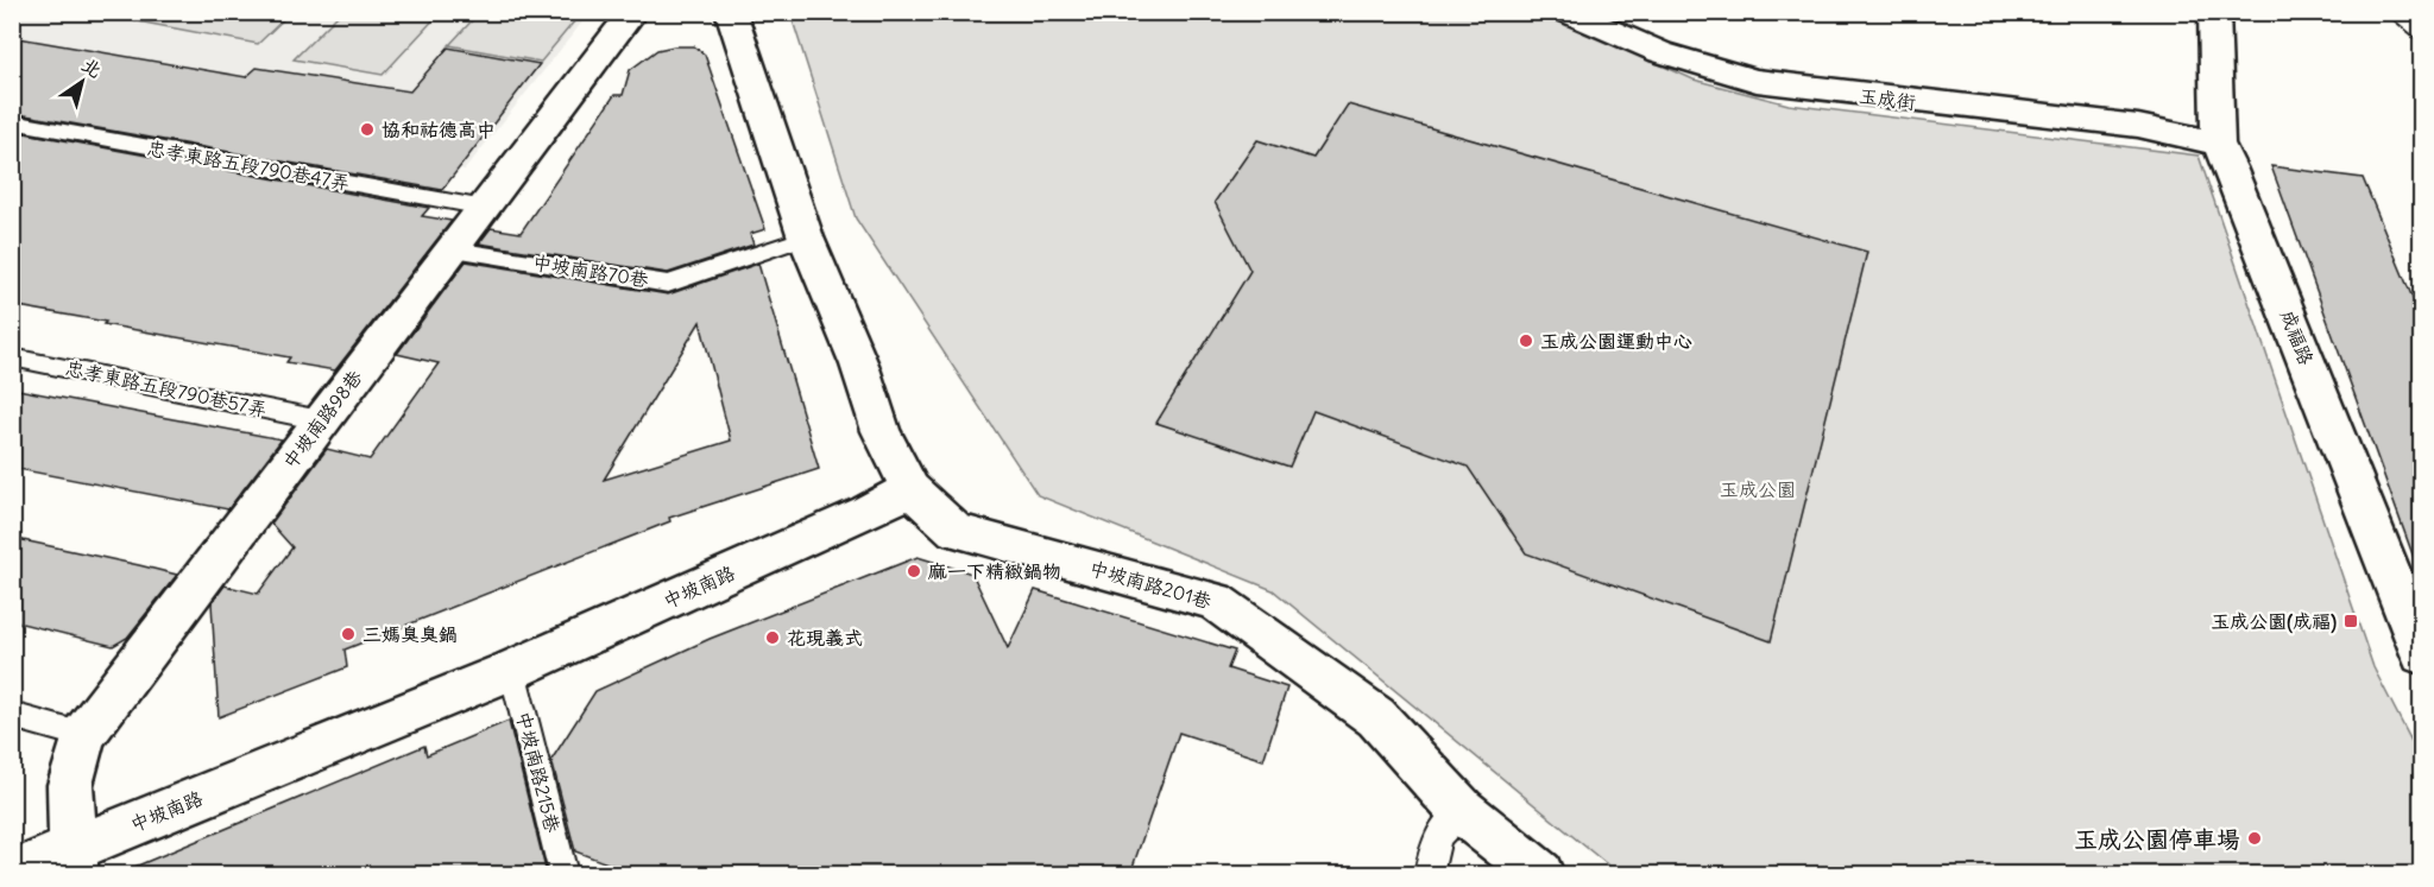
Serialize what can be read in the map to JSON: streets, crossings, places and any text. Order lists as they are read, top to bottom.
{
  "streets": {
    "street": [
      "玉成街",
      "成福路",
      "中坡南路98巷",
      "中坡南路201巷",
      "中坡南路"
    ],
    "lane": [
      "忠孝東路五段790巷47弄",
      "中坡南路70巷",
      "忠孝東路五段790巷57弄",
      "中坡南路215巷"
    ]
  },
  "crossings": [
    ["玉成街", "成福路"],
    ["忠孝東路五段790巷47弄", "中坡南路98巷"],
    ["中坡南路70巷", "中坡南路98巷"],
    ["忠孝東路五段790巷57弄", "中坡南路98巷"],
    ["中坡南路98巷", "中坡南路"],
    ["中坡南路201巷", "中坡南路"],
    ["中坡南路", "中坡南路215巷"]
  ],
  "parks": ["玉成公園"],
  "places": {
    "other": [
      "協和祐德高中",
      "玉成公園運動中心",
      "麻一下精緻鍋物",
      "三媽臭臭鍋",
      "花現義式",
      "玉成公園停車場"
    ],
    "transit": ["玉成公園(成福)"]
  },
  "north": "top right"
}
